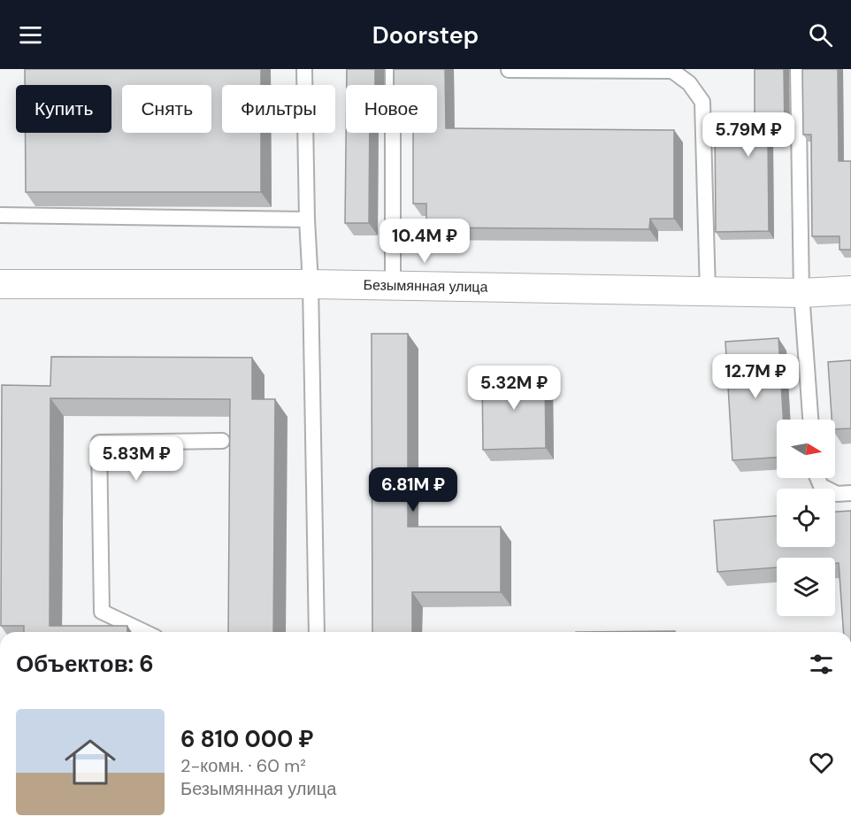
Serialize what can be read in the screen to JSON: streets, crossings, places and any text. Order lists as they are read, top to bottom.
{
  "streets": {
    "street": ["Безымянная улица"]
  },
  "north": "right",
  "page": {
    "header": "Doorstep",
    "chip": [
      "Купить",
      "Снять",
      "Фильтры",
      "Новое"
    ],
    "price": [
      "5.79M ₽",
      "10.4M ₽",
      "12.7M ₽",
      "5.32M ₽",
      "5.83M ₽",
      "6.81M ₽"
    ],
    "heading": "Объектов: 6",
    "list": [
      {
        "name": "6 810 000 ₽",
        "note": "2-комн. · 60 m² · Безымянная улица"
      }
    ]
  }
}
